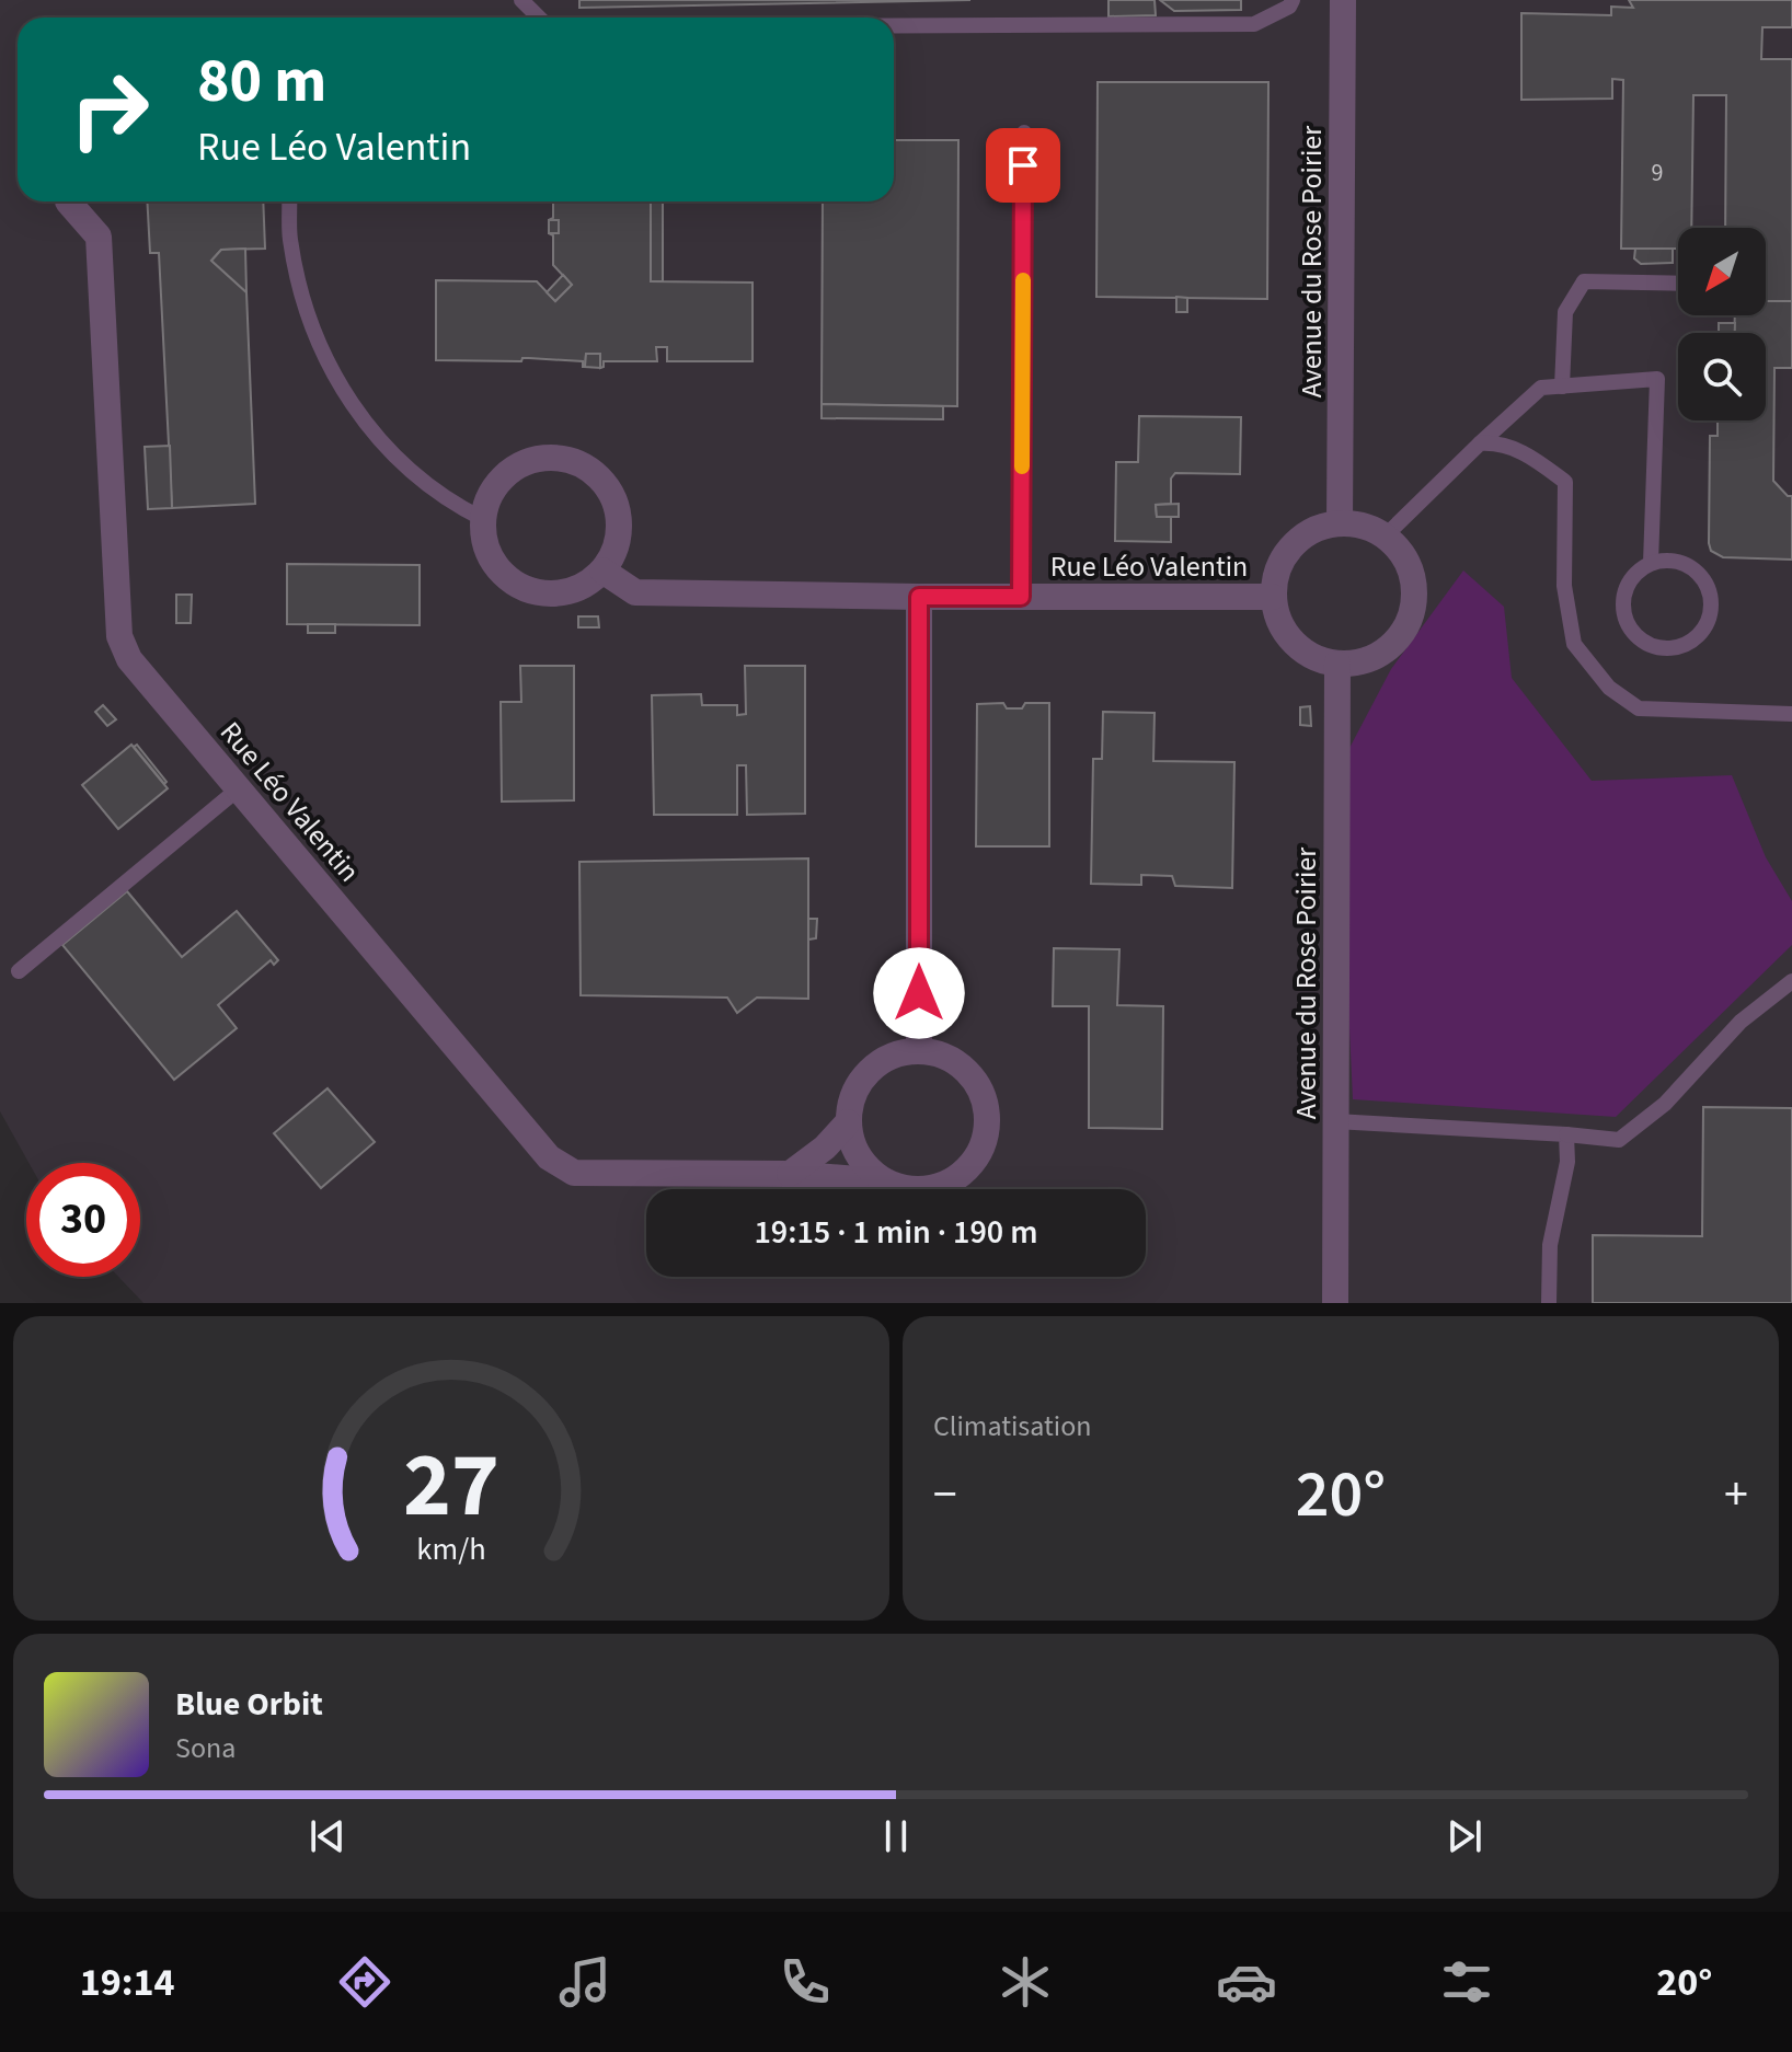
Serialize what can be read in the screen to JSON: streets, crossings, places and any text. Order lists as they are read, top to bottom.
{
  "streets": {
    "street": ["Avenue du Rose Poirier", "Rue Léo Valentin"]
  },
  "crossings": [
    ["Avenue du Rose Poirier", "Rue Léo Valentin"]
  ],
  "house_numbers": ["9"],
  "north": "bottom left",
  "page": {
    "turn": ["80 m", "Rue Léo Valentin"],
    "limit": "30",
    "trip": "19:15 · 1 min · 190 m",
    "tile": "Climatisation",
    "heat": ["−", "20°", "+"],
    "song": ["Blue Orbit", "Sona"],
    "tabs": ["19:14", "20°"],
    "gauge": ["27", "km/h"]
  }
}
